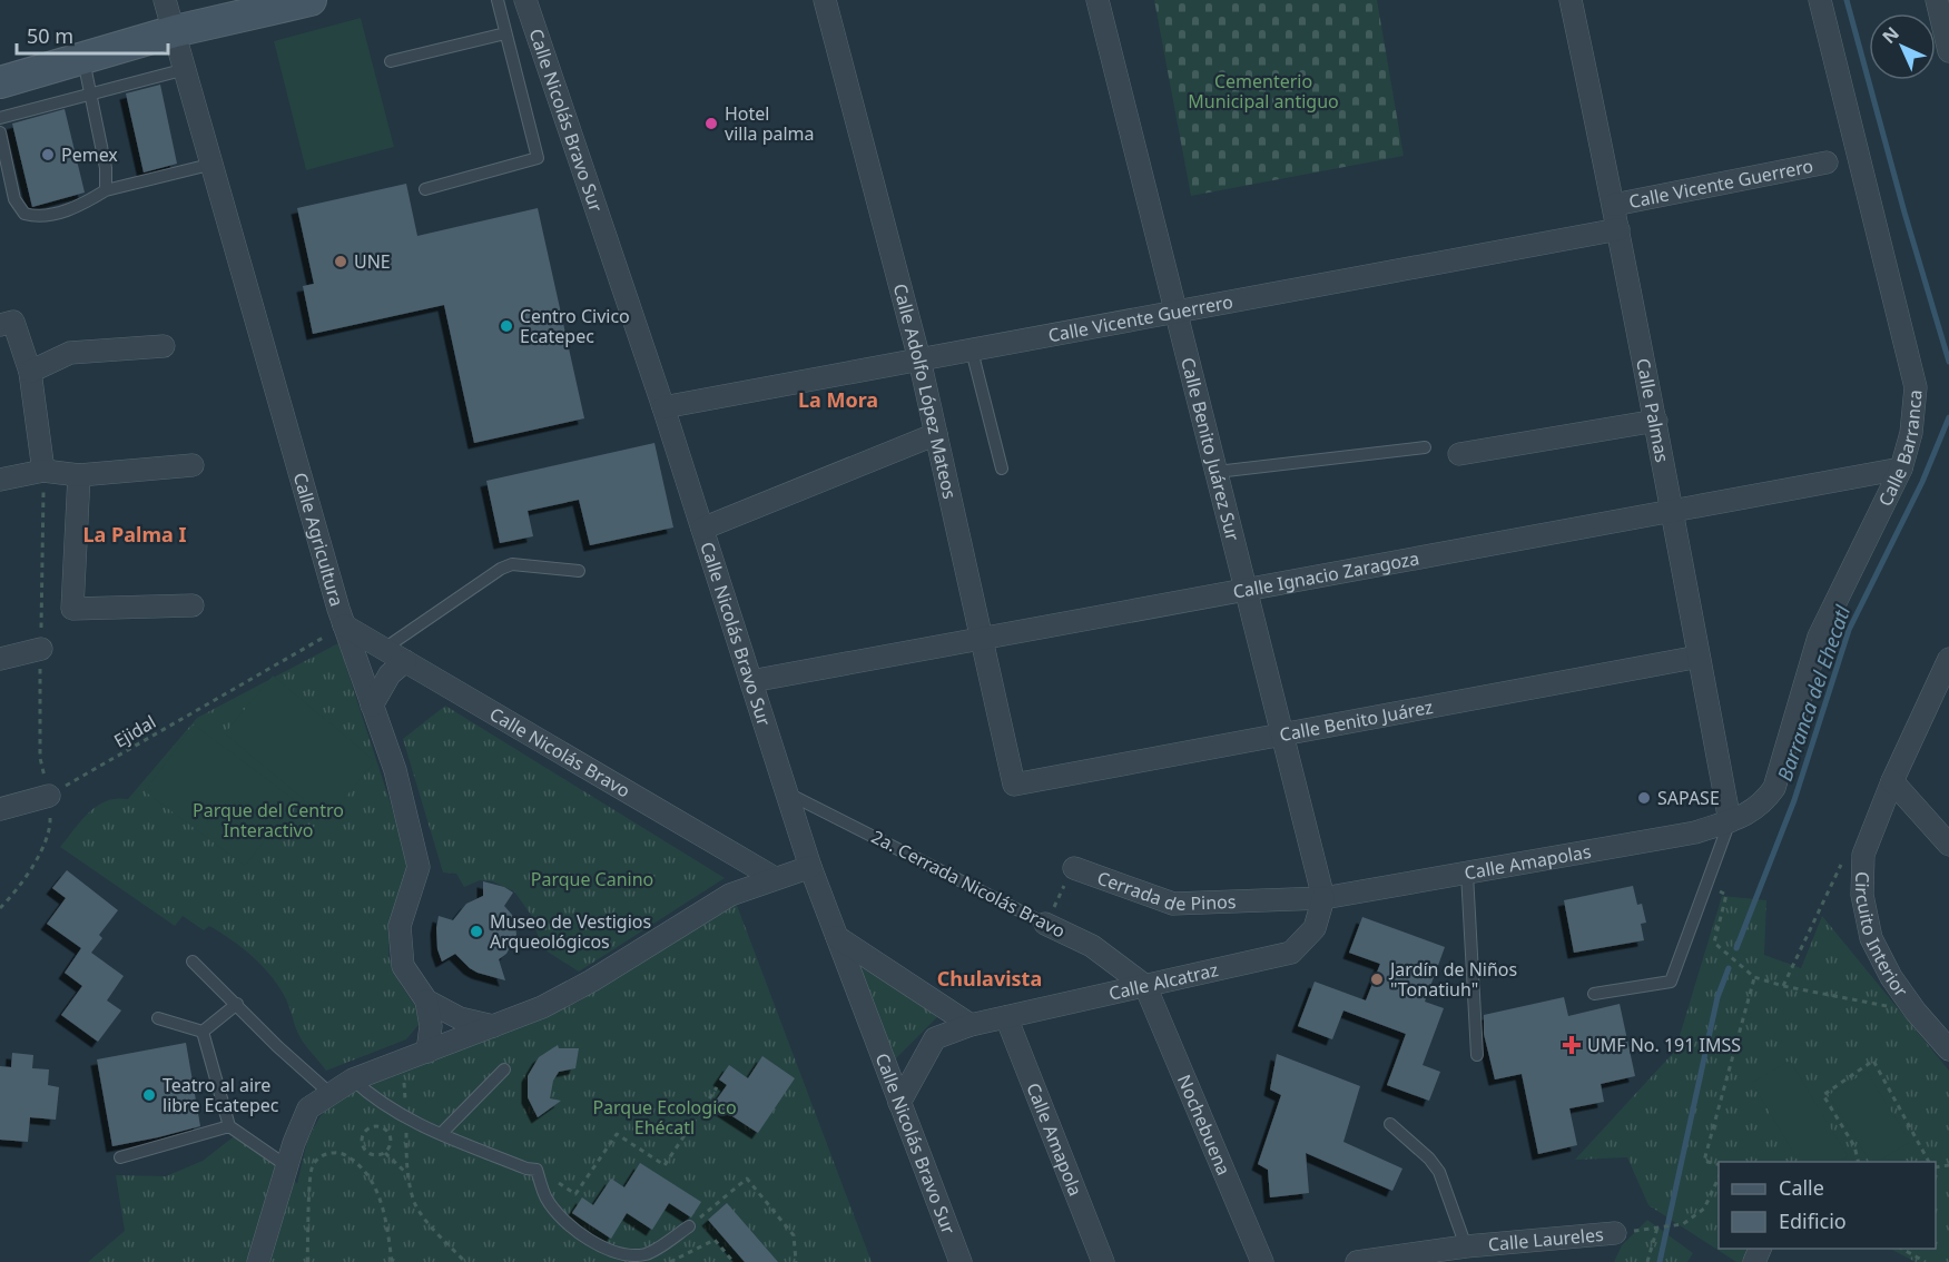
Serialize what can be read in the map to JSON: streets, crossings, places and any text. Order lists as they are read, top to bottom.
{
  "streets": {
    "street": [
      "Calle Nicolás Bravo Sur",
      "Calle Vicente Guerrero",
      "Calle Adolfo López Mateos",
      "Calle Palmas",
      "Calle Barranca",
      "Calle Benito Juárez Sur",
      "Calle Agricultura",
      "Calle Ignacio Zaragoza",
      "Calle Benito Juárez",
      "Calle Nicolás Bravo",
      "Calle Amapolas",
      "2a. Cerrada Nicolás Bravo",
      "Cerrada de Pinos",
      "Circuito Interior",
      "Calle Alcatraz",
      "Nochebuena",
      "Calle Amapola",
      "Calle Laureles"
    ],
    "path": ["Ejidal"]
  },
  "crossings": [
    ["Calle Nicolás Bravo Sur", "Calle Vicente Guerrero"],
    ["Calle Nicolás Bravo Sur", "Calle Ignacio Zaragoza"],
    ["Calle Nicolás Bravo Sur", "2a. Cerrada Nicolás Bravo"],
    ["Calle Nicolás Bravo Sur", "Calle Alcatraz"],
    ["Calle Vicente Guerrero", "Calle Adolfo López Mateos"],
    ["Calle Vicente Guerrero", "Calle Palmas"],
    ["Calle Vicente Guerrero", "Calle Benito Juárez Sur"],
    ["Calle Adolfo López Mateos", "Calle Ignacio Zaragoza"],
    ["Calle Adolfo López Mateos", "Calle Benito Juárez"],
    ["Calle Palmas", "Calle Barranca"],
    ["Calle Palmas", "Calle Ignacio Zaragoza"],
    ["Calle Palmas", "Calle Benito Juárez"],
    ["Calle Palmas", "Calle Amapolas"],
    ["Calle Barranca", "Calle Ignacio Zaragoza"],
    ["Calle Barranca", "Calle Amapolas"],
    ["Calle Benito Juárez Sur", "Calle Ignacio Zaragoza"],
    ["Calle Benito Juárez Sur", "Calle Benito Juárez"],
    ["Calle Benito Juárez Sur", "Calle Amapolas"],
    ["Calle Benito Juárez Sur", "Cerrada de Pinos"],
    ["Calle Benito Juárez Sur", "Calle Alcatraz"],
    ["Calle Agricultura", "Ejidal"],
    ["Calle Agricultura", "Calle Nicolás Bravo"],
    ["Ejidal", "Calle Nicolás Bravo"],
    ["Calle Amapolas", "Cerrada de Pinos"],
    ["Calle Amapolas", "Calle Alcatraz"],
    ["2a. Cerrada Nicolás Bravo", "Cerrada de Pinos"],
    ["2a. Cerrada Nicolás Bravo", "Calle Alcatraz"],
    ["2a. Cerrada Nicolás Bravo", "Nochebuena"],
    ["Cerrada de Pinos", "Calle Alcatraz"],
    ["Calle Alcatraz", "Nochebuena"],
    ["Calle Alcatraz", "Calle Amapola"]
  ],
  "districts": ["La Mora", "La Palma I", "Chulavista"],
  "water": ["Barranca del Ehecatl"],
  "parks": [
    "Cementerio Municipal antiguo",
    "Parque del Centro Interactivo",
    "Parque Canino",
    "Parque Ecologico Ehécatl"
  ],
  "places": {
    "other": [
      "Hotel villa palma",
      "Pemex",
      "UNE",
      "Centro Civico Ecatepec",
      "SAPASE",
      "Museo de Vestigios Arqueológicos",
      "Jardín de Niños \"Tonatiuh\"",
      "Teatro al aire libre Ecatepec"
    ],
    "health": ["UMF No. 191 IMSS"]
  },
  "legend": ["Calle", "Edificio"],
  "scale_bar": "50 m",
  "north": "top left"
}
